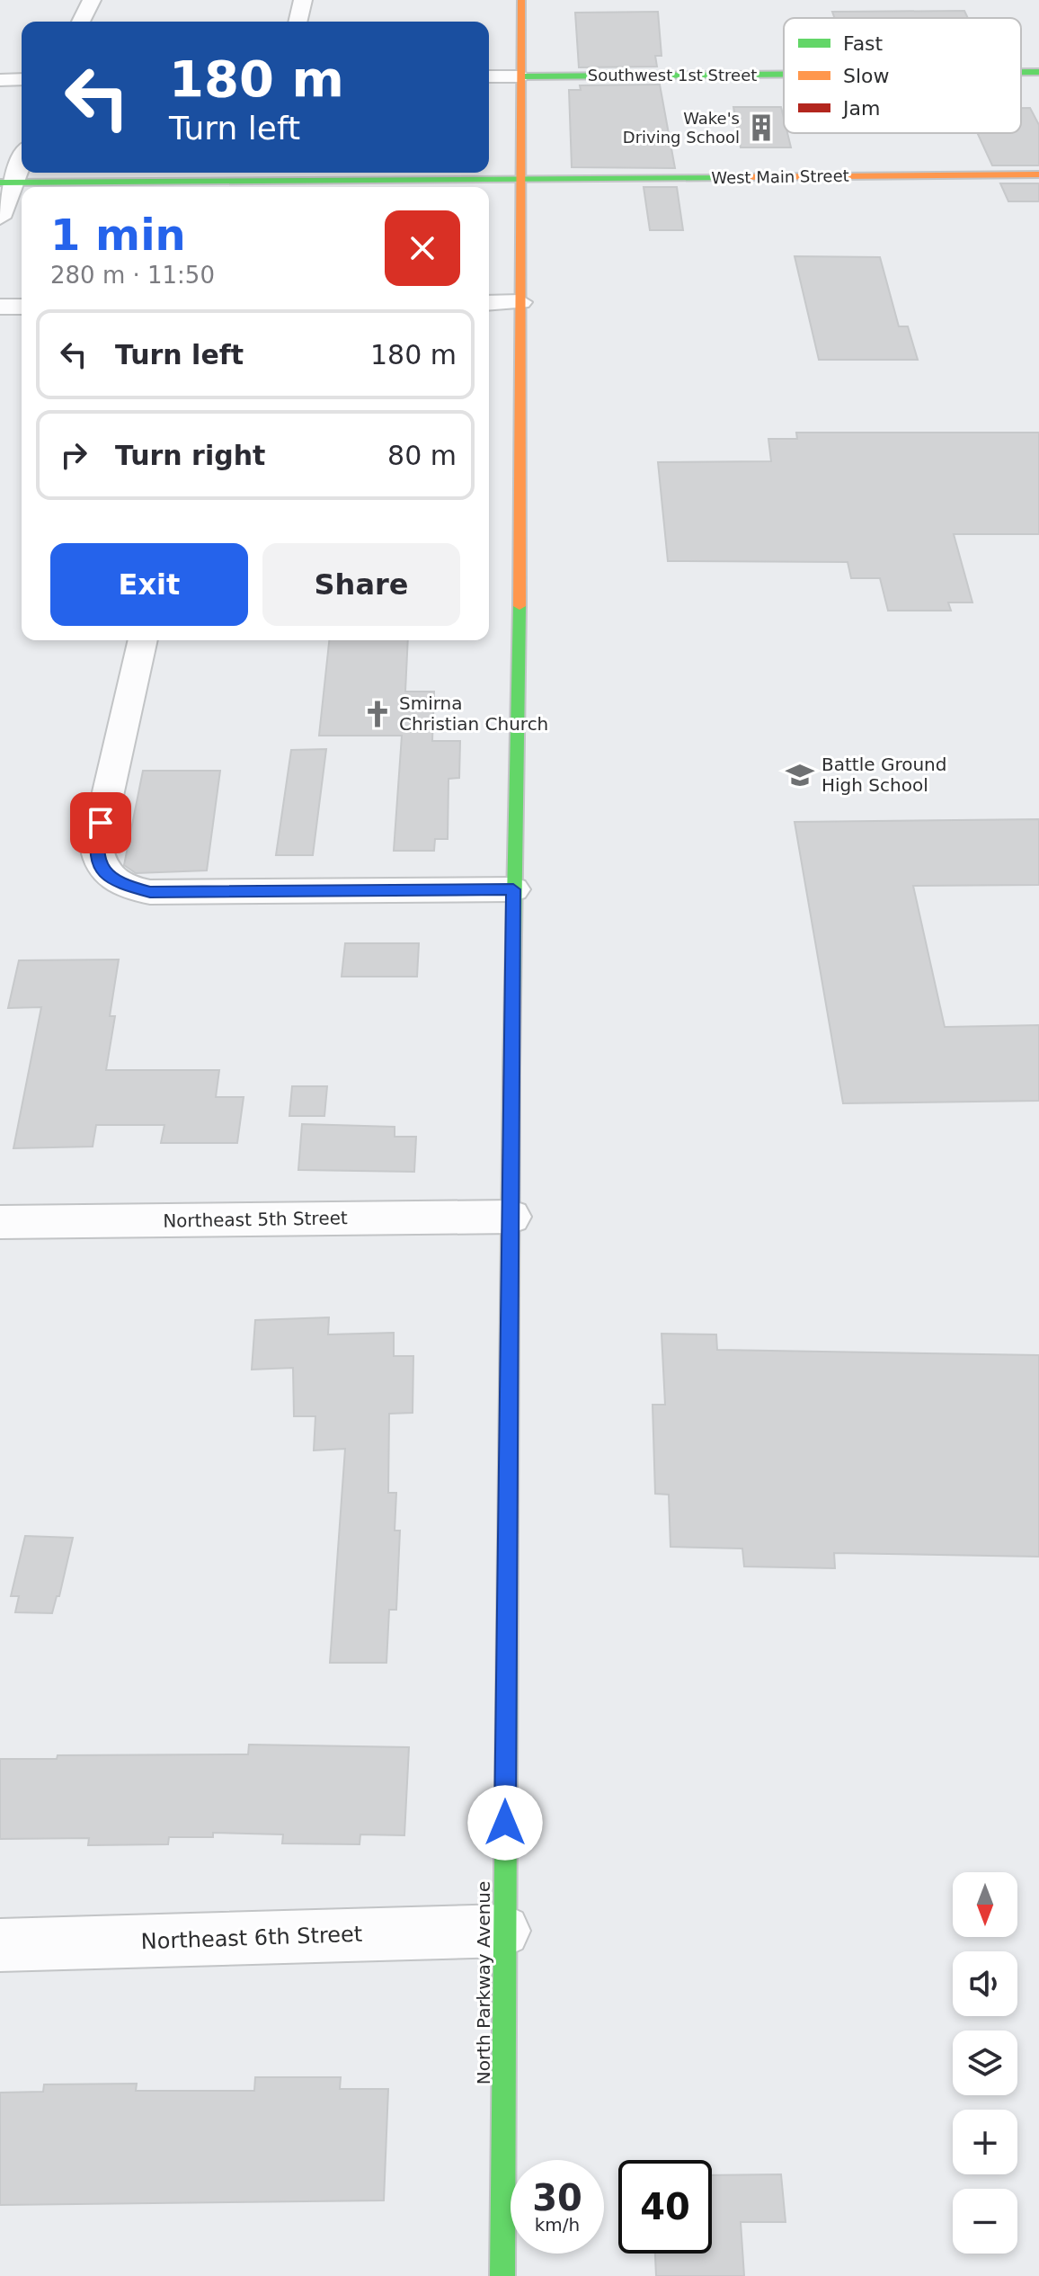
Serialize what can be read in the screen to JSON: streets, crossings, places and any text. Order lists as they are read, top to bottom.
{
  "streets": {
    "street": [
      "Southwest 1st Street",
      "West Main Street",
      "Northeast 5th Street",
      "Northeast 6th Street",
      "North Parkway Avenue"
    ]
  },
  "crossings": [
    ["Southwest 1st Street", "North Parkway Avenue"],
    ["West Main Street", "North Parkway Avenue"],
    ["Northeast 5th Street", "North Parkway Avenue"],
    ["Northeast 6th Street", "North Parkway Avenue"]
  ],
  "places": {
    "building": ["Wake's Driving School"],
    "church": ["Smirna Christian Church"],
    "school or university": ["Battle Ground High School"]
  },
  "legend": ["Fast", "Slow", "Jam"],
  "north": "bottom",
  "page": {
    "turn": ["180 m", "Turn left"],
    "heading": ["1 min", "280 m · 11:50"],
    "list": [
      {
        "name": "Turn left",
        "value": "180 m"
      },
      {
        "name": "Turn right",
        "value": "80 m"
      }
    ],
    "buttons": ["Exit", "Share"],
    "map_buttons": ["+", "−"],
    "speed": "30 km/h",
    "limit": "40"
  }
}
